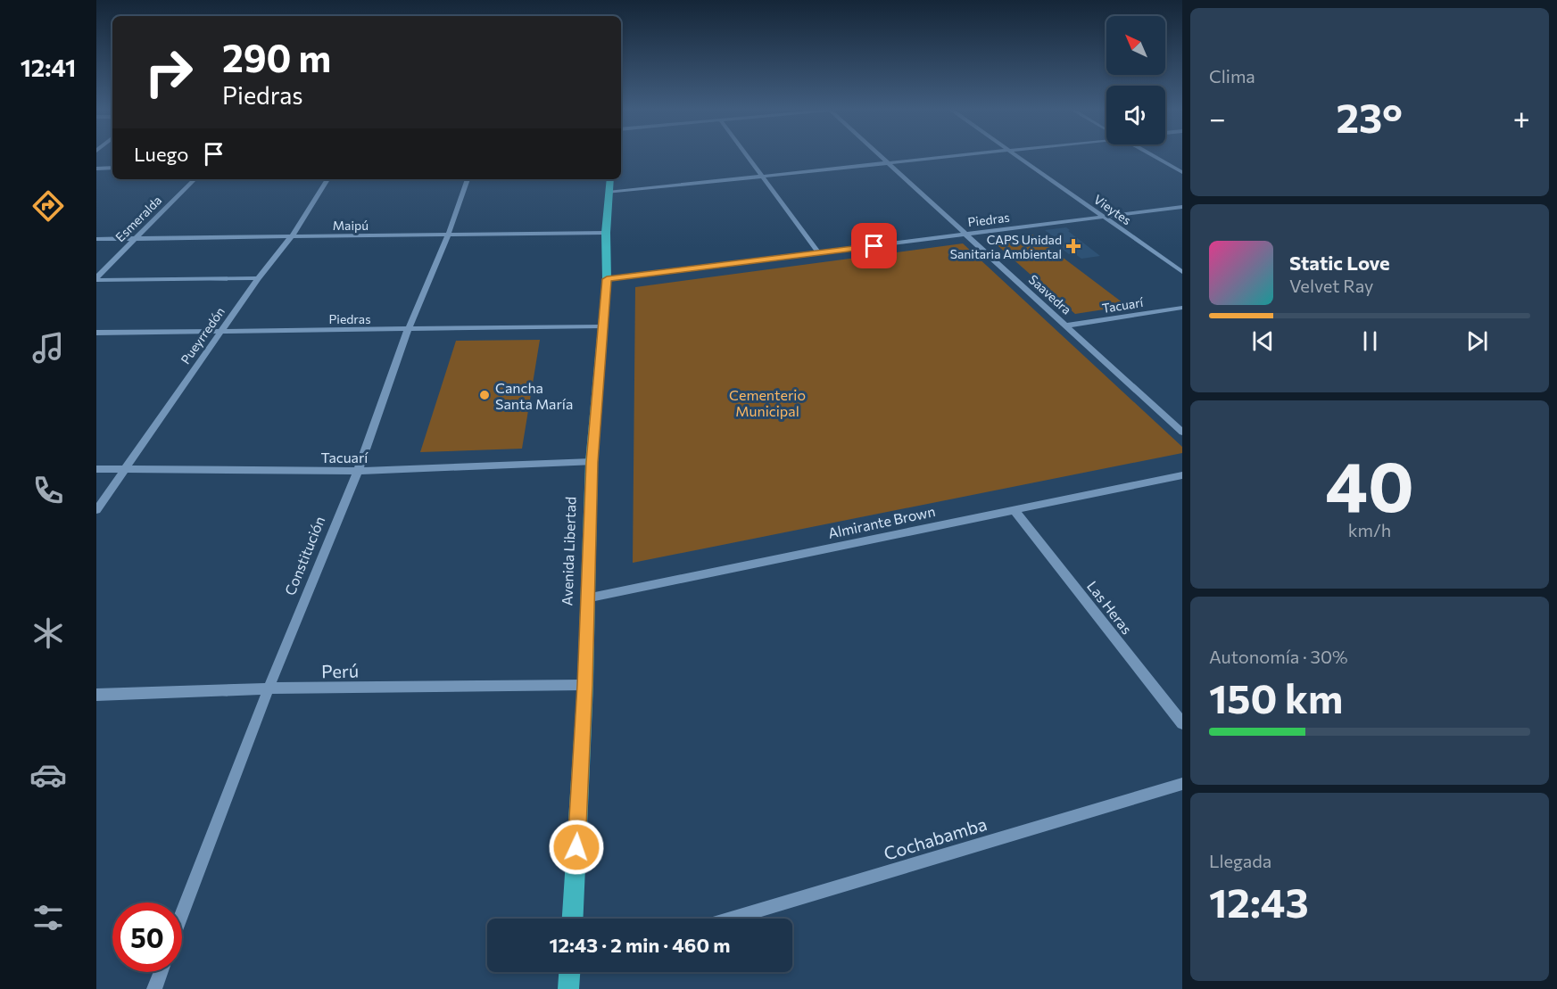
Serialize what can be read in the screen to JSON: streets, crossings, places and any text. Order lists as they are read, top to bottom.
{
  "streets": {
    "main road": ["Avenida Libertad"],
    "street": [
      "Vieytes",
      "Esmeralda",
      "Piedras",
      "Maipú",
      "Saavedra",
      "Tacuarí",
      "Pueyrredón",
      "Almirante Brown",
      "Constitución",
      "Las Heras",
      "Perú",
      "Cochabamba"
    ]
  },
  "crossings": [
    ["Vieytes", "Piedras"],
    ["Esmeralda", "Maipú"],
    ["Piedras", "Saavedra"],
    ["Piedras", "Pueyrredón"],
    ["Piedras", "Avenida Libertad"],
    ["Piedras", "Constitución"],
    ["Maipú", "Pueyrredón"],
    ["Maipú", "Avenida Libertad"],
    ["Maipú", "Constitución"],
    ["Saavedra", "Tacuarí"],
    ["Tacuarí", "Pueyrredón"],
    ["Tacuarí", "Avenida Libertad"],
    ["Tacuarí", "Constitución"],
    ["Almirante Brown", "Avenida Libertad"],
    ["Almirante Brown", "Las Heras"],
    ["Avenida Libertad", "Perú"],
    ["Constitución", "Perú"]
  ],
  "parks": ["Cementerio Municipal"],
  "places": {
    "health": ["CAPS Unidad Sanitaria Ambiental"],
    "other": ["Cancha Santa María"]
  },
  "north": "top left",
  "page": {
    "tabs": "12:41",
    "tile": [
      "Clima",
      ["40", "km/h"],
      ["Autonomía · 30%", "150 km"],
      ["Llegada", "12:43"]
    ],
    "turn": ["290 m", "Piedras"],
    "heat": ["−", "23°", "+"],
    "then": "Luego",
    "song": ["Static Love", "Velvet Ray"],
    "limit": "50",
    "trip": "12:43 · 2 min · 460 m"
  }
}
